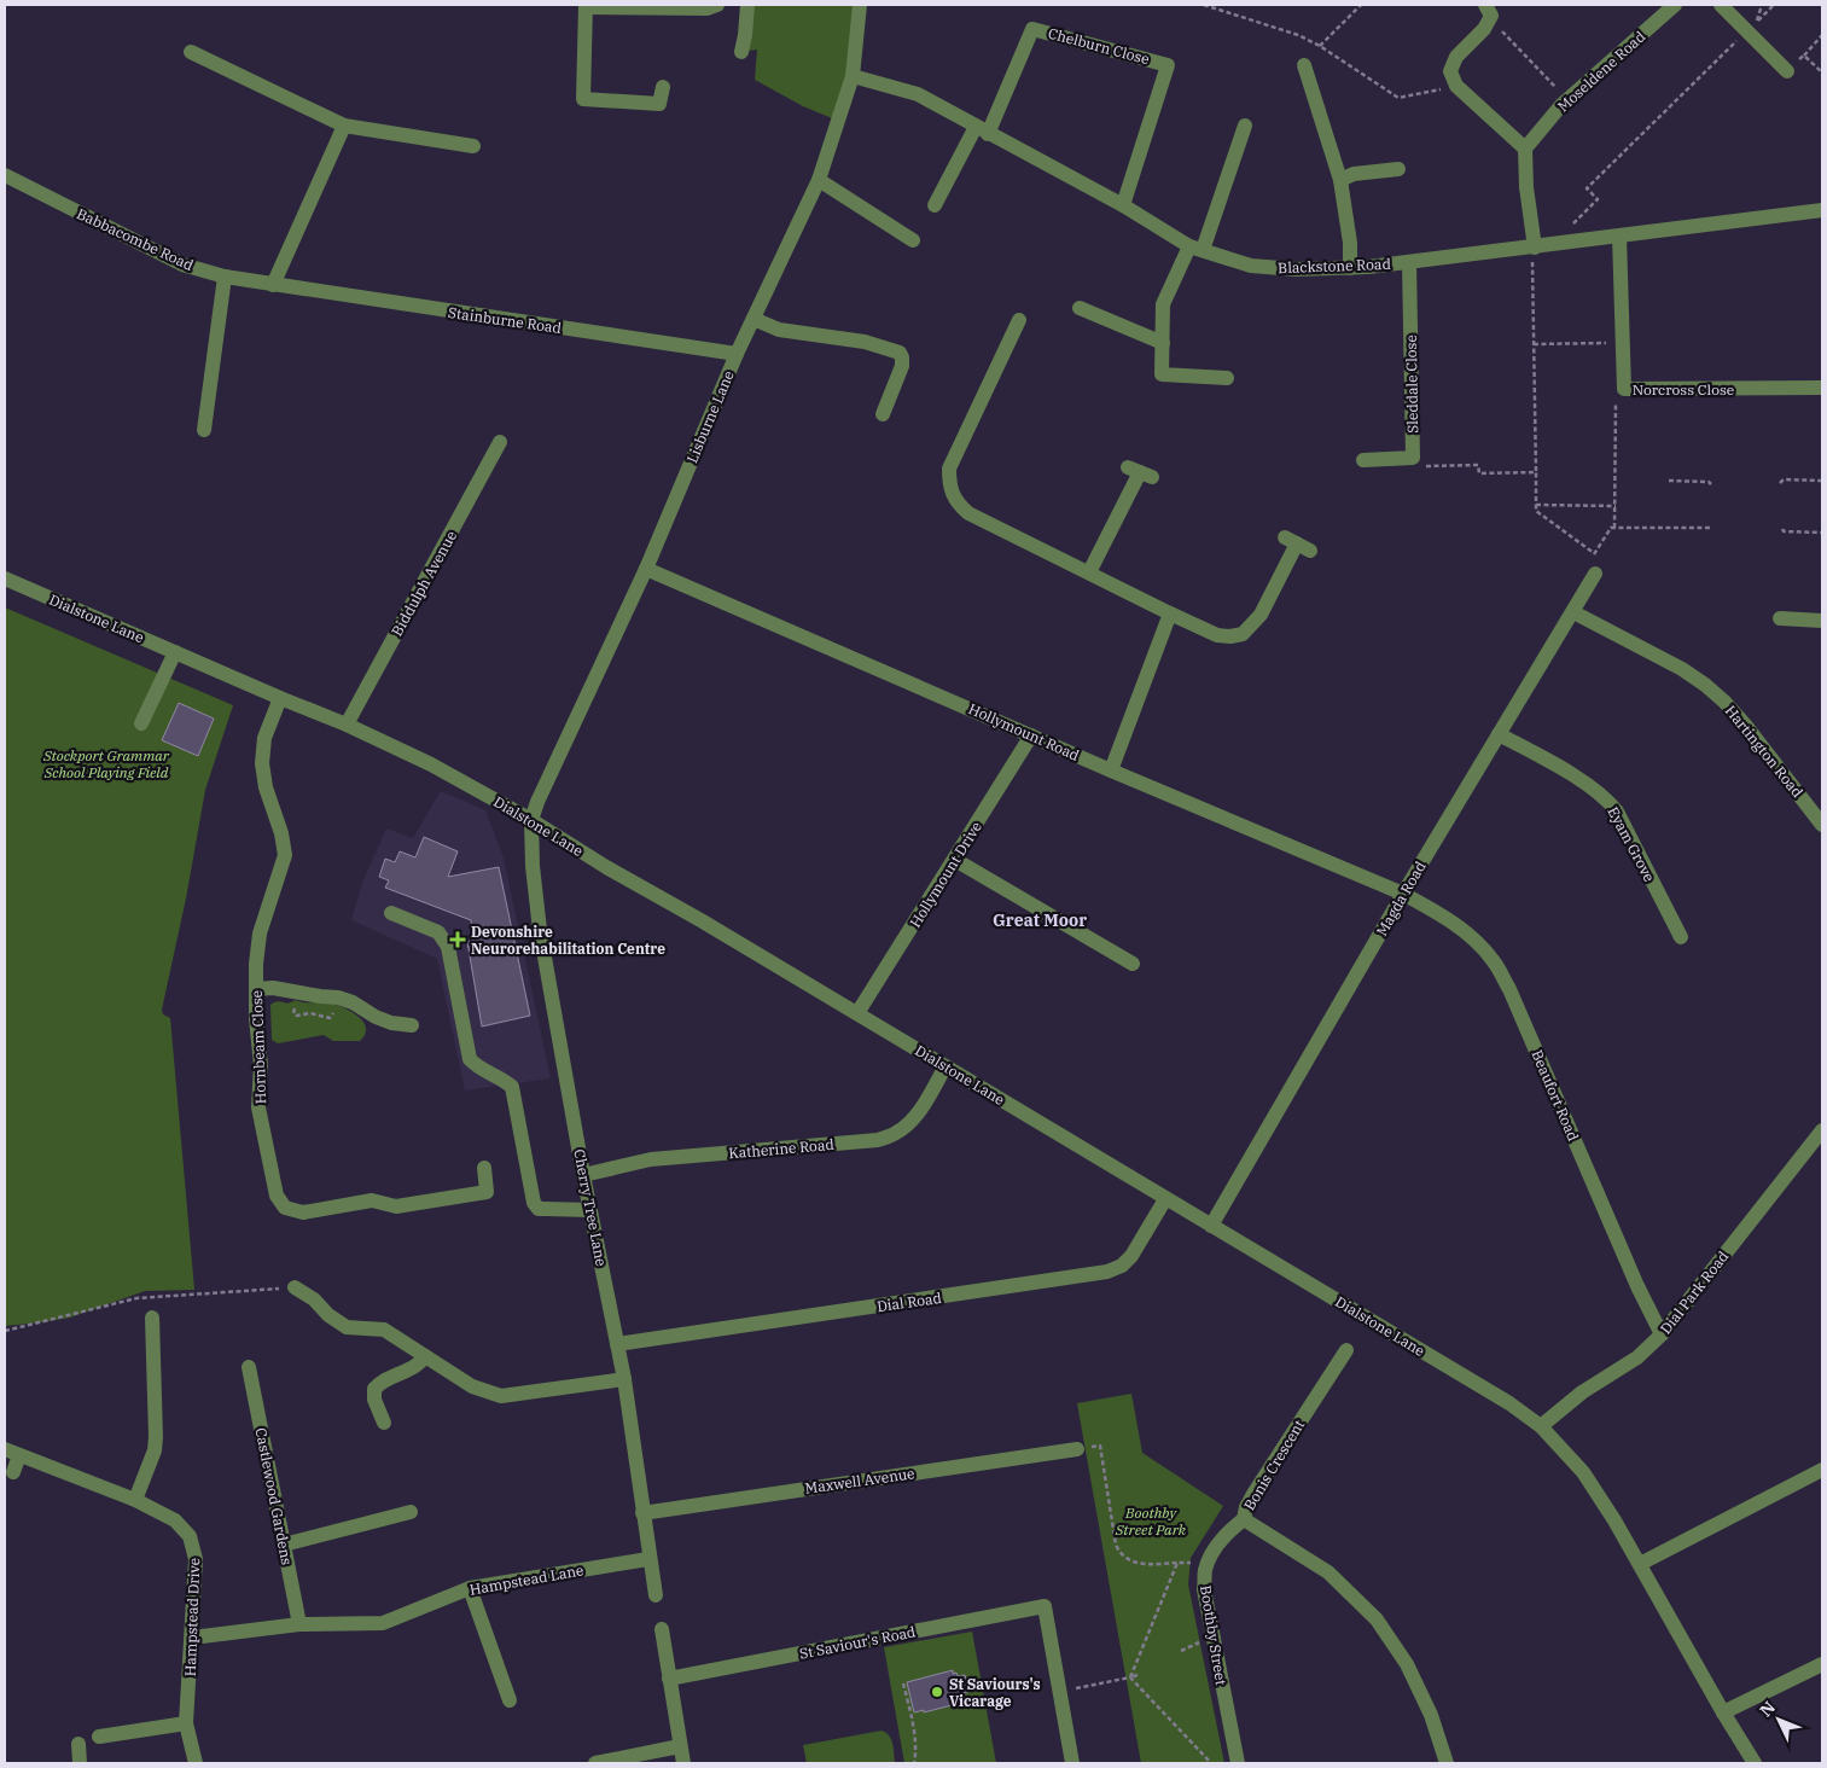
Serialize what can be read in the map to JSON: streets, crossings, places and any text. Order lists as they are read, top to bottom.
{
  "streets": {
    "street": [
      "Chelburn Close",
      "Moseldene Road",
      "Babbacombe Road",
      "Blackstone Road",
      "Stainburne Road",
      "Sleddale Close",
      "Norcross Close",
      "Lisburne Lane",
      "Biddulph Avenue",
      "Dialstone Lane",
      "Hollymount Road",
      "Hartington Road",
      "Eyam Grove",
      "Hollymount Drive",
      "Magda Road",
      "Hornbeam Close",
      "Beaufort Road",
      "Katherine Road",
      "Cherry Tree Lane",
      "Dial Park Road",
      "Dial Road",
      "Bonis Crescent",
      "Maxwell Avenue",
      "Castlewood Gardens",
      "Hampstead Lane",
      "Hampstead Drive",
      "Boothby Street",
      "St Saviour's Road"
    ]
  },
  "crossings": [
    ["Chelburn Close", "Blackstone Road"],
    ["Babbacombe Road", "Stainburne Road"],
    ["Blackstone Road", "Sleddale Close"],
    ["Blackstone Road", "Norcross Close"],
    ["Blackstone Road", "Lisburne Lane"],
    ["Stainburne Road", "Lisburne Lane"],
    ["Lisburne Lane", "Dialstone Lane"],
    ["Lisburne Lane", "Hollymount Road"],
    ["Lisburne Lane", "Cherry Tree Lane"],
    ["Biddulph Avenue", "Dialstone Lane"],
    ["Dialstone Lane", "Hollymount Drive"],
    ["Dialstone Lane", "Magda Road"],
    ["Dialstone Lane", "Hornbeam Close"],
    ["Dialstone Lane", "Katherine Road"],
    ["Dialstone Lane", "Cherry Tree Lane"],
    ["Dialstone Lane", "Dial Park Road"],
    ["Dialstone Lane", "Dial Road"],
    ["Hollymount Road", "Hollymount Drive"],
    ["Hollymount Road", "Magda Road"],
    ["Hollymount Road", "Beaufort Road"],
    ["Hartington Road", "Magda Road"],
    ["Eyam Grove", "Magda Road"],
    ["Magda Road", "Beaufort Road"],
    ["Beaufort Road", "Dial Park Road"],
    ["Katherine Road", "Cherry Tree Lane"],
    ["Cherry Tree Lane", "Dial Road"],
    ["Cherry Tree Lane", "Maxwell Avenue"],
    ["Cherry Tree Lane", "Hampstead Lane"],
    ["Bonis Crescent", "Boothby Street"],
    ["Castlewood Gardens", "Hampstead Lane"],
    ["Hampstead Lane", "Hampstead Drive"]
  ],
  "districts": ["Great Moor"],
  "parks": ["Stockport Grammar School Playing Field", "Boothby Street Park"],
  "places": {
    "health": ["Devonshire Neurorehabilitation Centre"],
    "other": ["St Saviours's Vicarage"]
  },
  "north": "top left"
}
